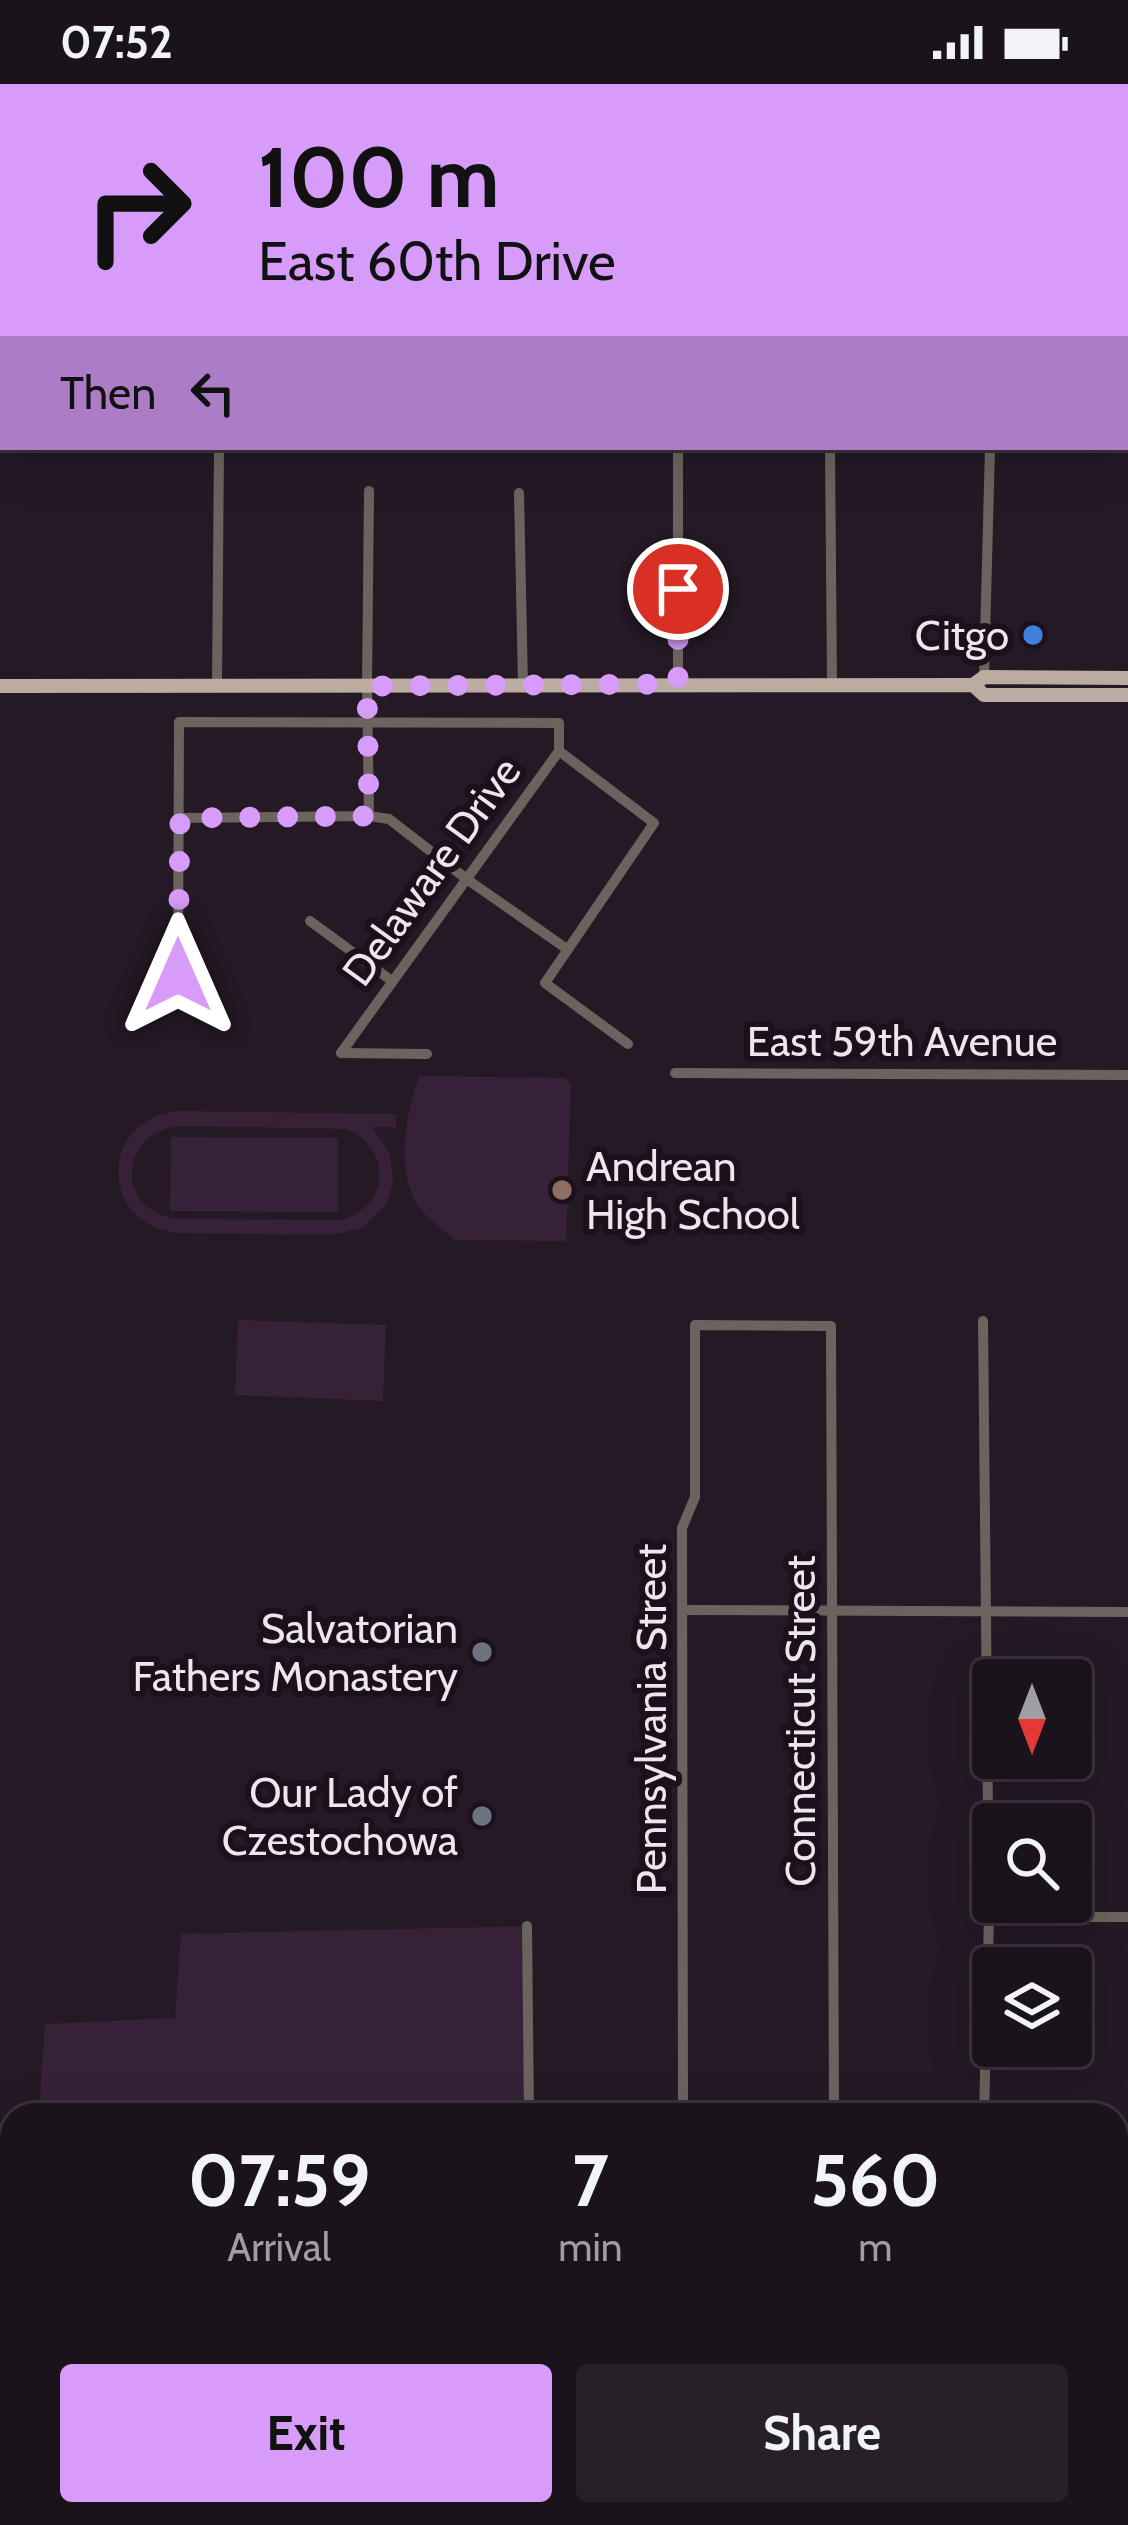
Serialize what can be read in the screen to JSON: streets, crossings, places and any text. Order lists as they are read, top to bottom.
{
  "streets": {
    "street": [
      "Delaware Drive",
      "East 59th Avenue",
      "Pennsylvania Street",
      "Connecticut Street"
    ]
  },
  "crossings": [
    ["Pennsylvania Street", "Connecticut Street"]
  ],
  "places": [
    "Citgo",
    "Andrean High School",
    "Salvatorian Fathers Monastery",
    "Our Lady of Czestochowa"
  ],
  "north": "bottom",
  "page": {
    "status": "07:52",
    "turn": ["100 m", "East 60th Drive"],
    "then": "Then",
    "eta": [
      "07:59",
      "Arrival",
      "7",
      "min",
      "560",
      "m"
    ],
    "buttons": ["Exit", "Share"]
  }
}
